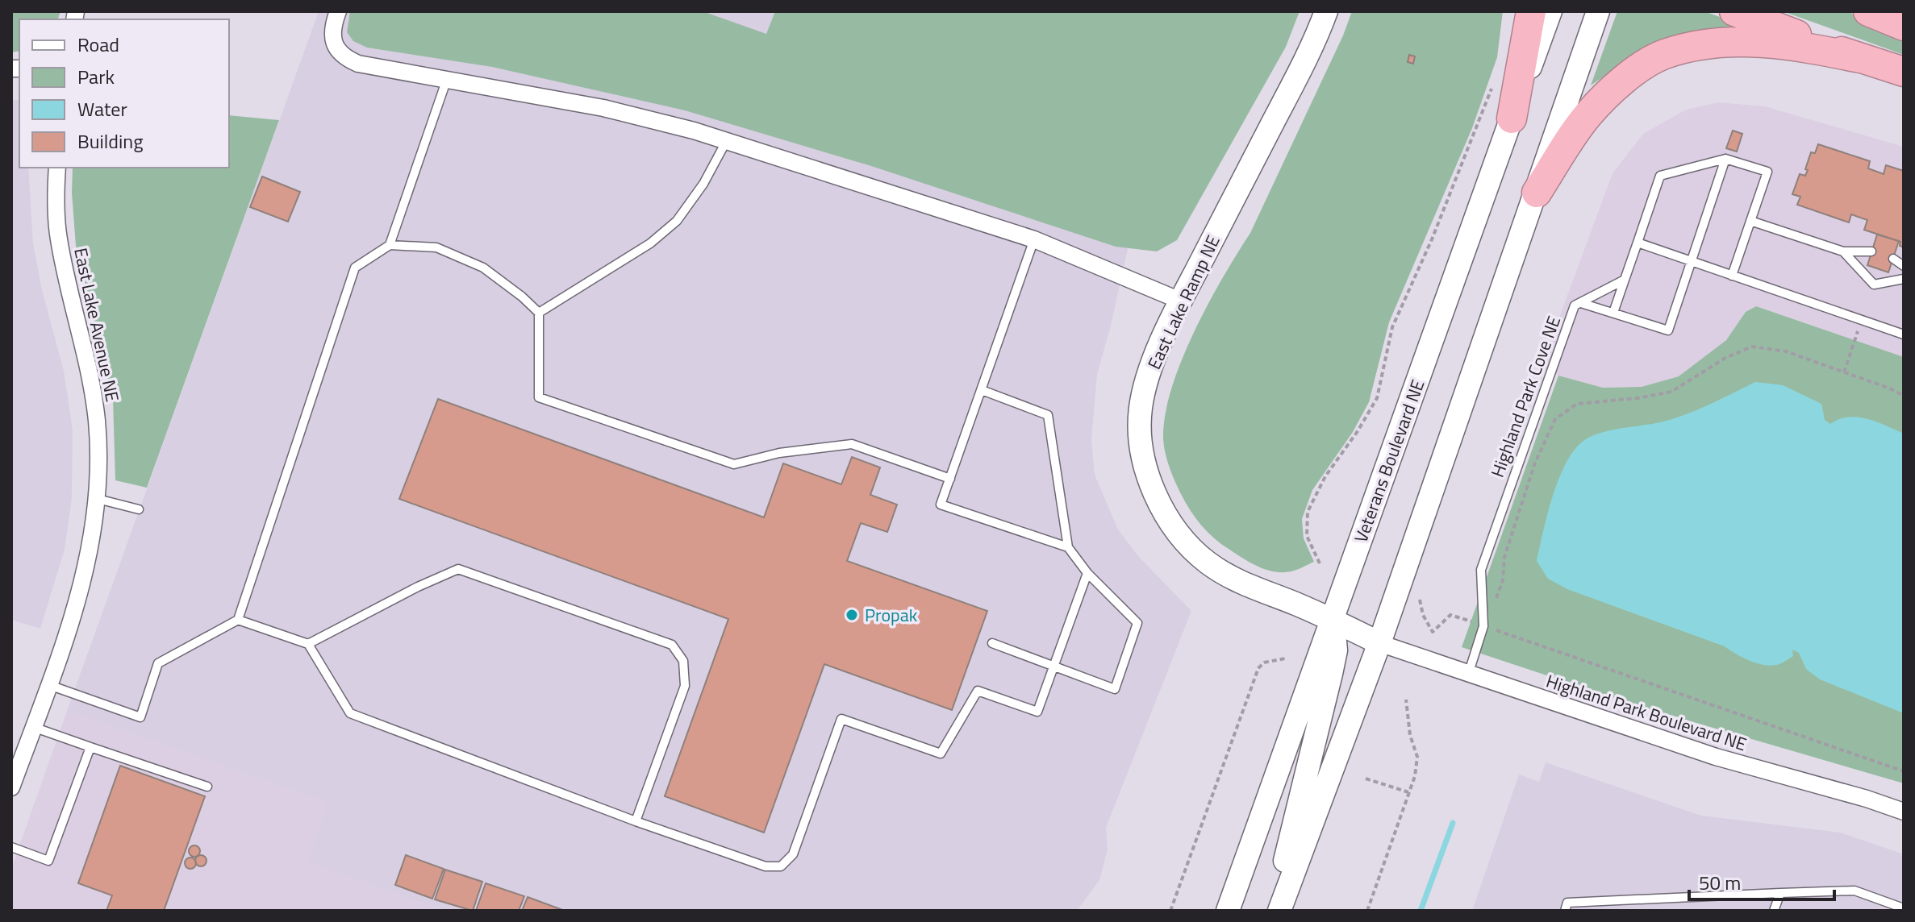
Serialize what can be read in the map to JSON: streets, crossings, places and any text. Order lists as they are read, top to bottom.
{
  "streets": {
    "main road": ["East Lake Ramp NE", "Veterans Boulevard NE"],
    "street": ["East Lake Avenue NE", "Highland Park Boulevard NE"],
    "lane": ["Highland Park Cove NE"]
  },
  "crossings": [
    ["East Lake Ramp NE", "Veterans Boulevard NE"],
    ["East Lake Ramp NE", "Highland Park Boulevard NE"],
    ["Highland Park Cove NE", "Highland Park Boulevard NE"]
  ],
  "places": ["Propak"],
  "legend": [
    "Road",
    "Park",
    "Water",
    "Building"
  ],
  "scale_bar": "50 m"
}
